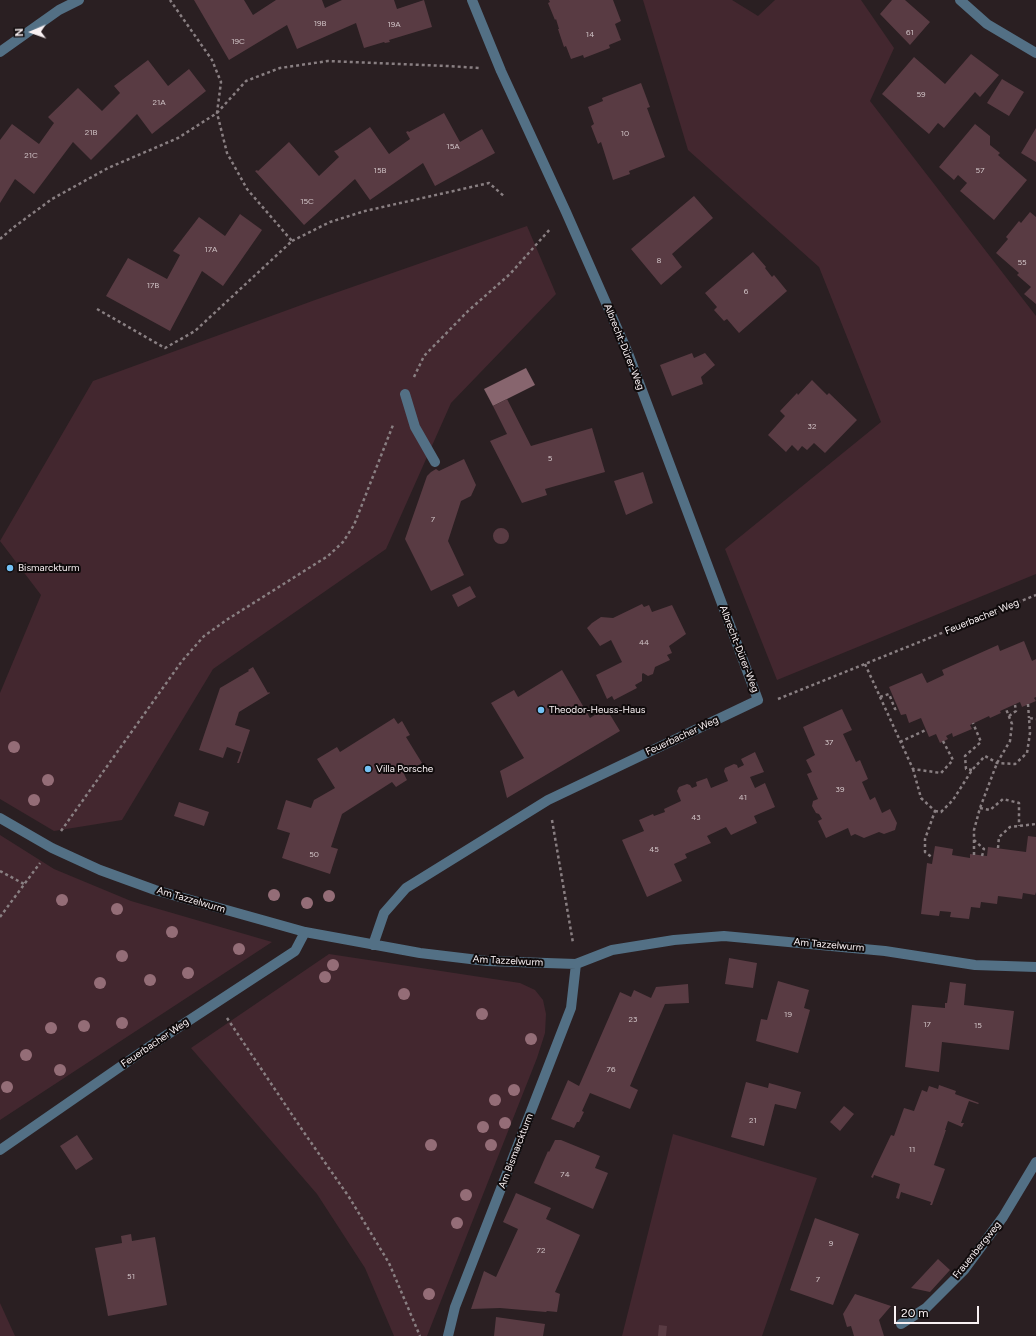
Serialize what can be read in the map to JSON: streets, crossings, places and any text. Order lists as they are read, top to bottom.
{
  "streets": {
    "street": [
      "Albrecht-Dürer-Weg",
      "Feuerbacher Weg",
      "Am Tazzelwurm",
      "Am Bismarckturm",
      "Frauenbergweg"
    ]
  },
  "crossings": [
    ["Albrecht-Dürer-Weg", "Feuerbacher Weg"],
    ["Feuerbacher Weg", "Am Tazzelwurm"],
    ["Am Tazzelwurm", "Am Bismarckturm"]
  ],
  "places": ["Bismarckturm", "Theodor-Heuss-Haus", "Villa Porsche"],
  "house_numbers": [
    "19B",
    "19A",
    "61",
    "14",
    "19C",
    "59",
    "21A",
    "21B",
    "10",
    "15A",
    "21C",
    "15B",
    "57",
    "15C",
    "17A",
    "8",
    "55",
    "17B",
    "6",
    "32",
    "5",
    "7",
    "44",
    "37",
    "39",
    "41",
    "43",
    "45",
    "50",
    "19",
    "23",
    "17",
    "15",
    "76",
    "21",
    "11",
    "74",
    "9",
    "72",
    "51",
    "7"
  ],
  "scale_bar": "20 m",
  "north": "left"
}
